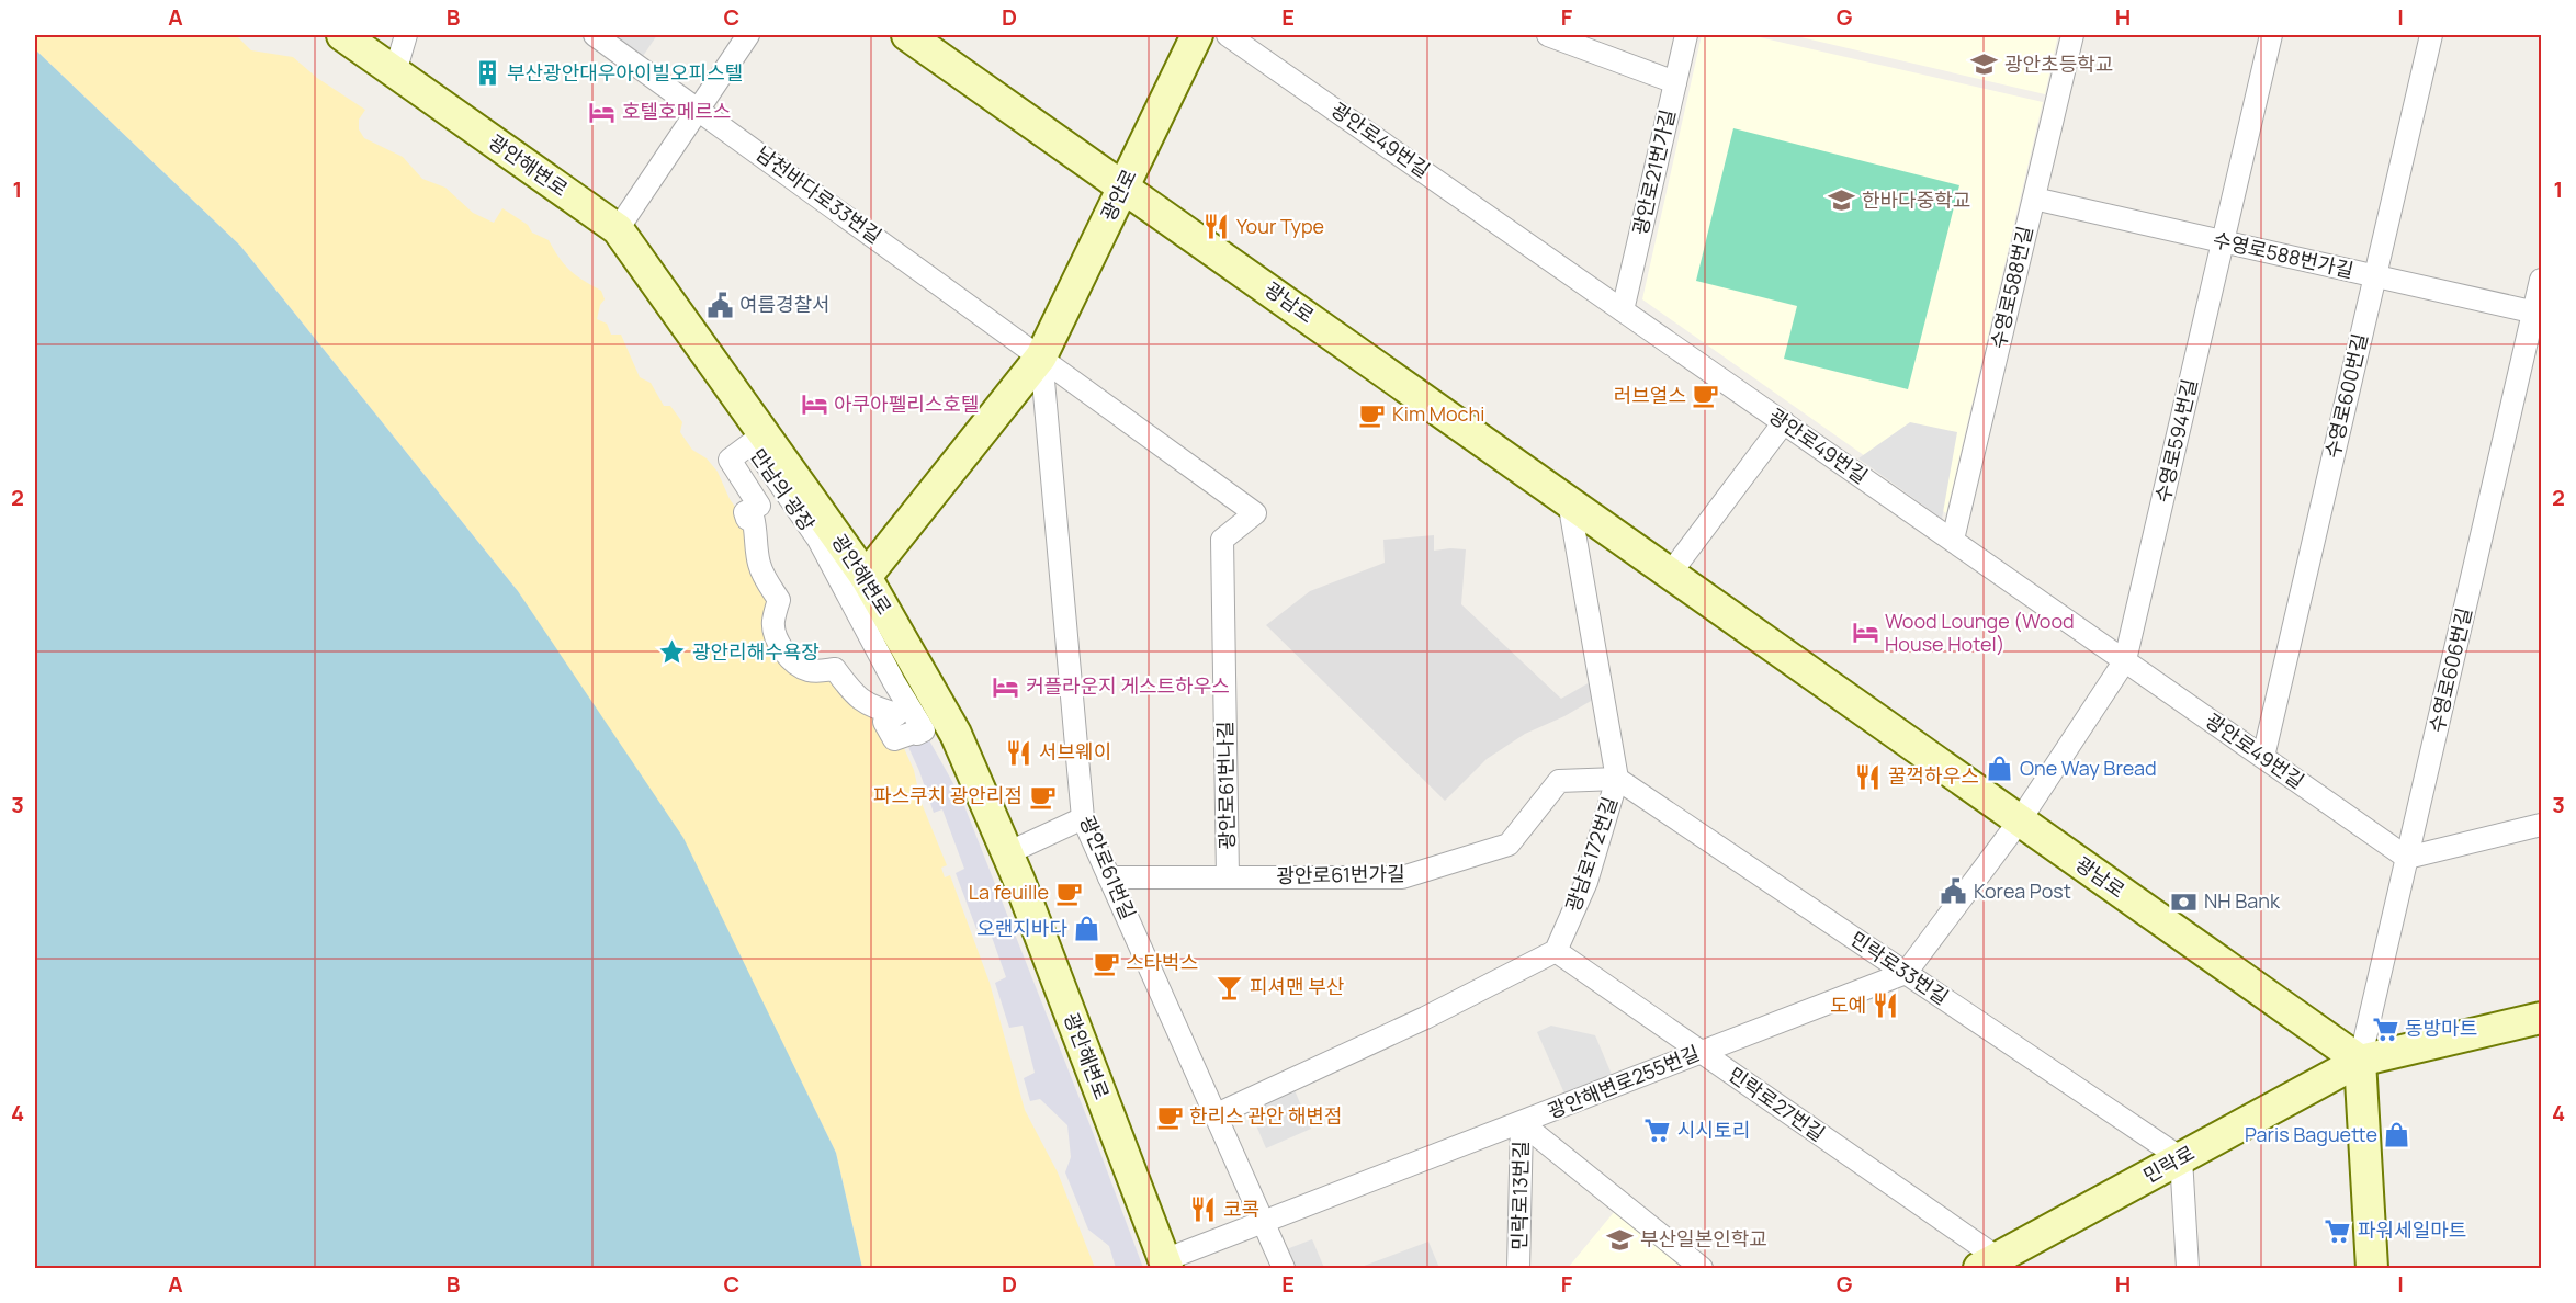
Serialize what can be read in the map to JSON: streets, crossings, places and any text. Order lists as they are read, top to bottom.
{
  "streets": {
    "main road": [
      "광안해변로",
      "광안로",
      "광남로",
      "민락로"
    ],
    "street": [
      "광안로49번길",
      "광안로21번가길",
      "남천바다로33번길",
      "수영로588번가길",
      "수영로588번길",
      "수영로600번길",
      "수영로594번길",
      "만남의 광장",
      "수영로606번길",
      "광안로61번나길",
      "광남로172번길",
      "광안로61번길",
      "광안로61번가길",
      "민락로33번길",
      "광안해변로255번길",
      "민락로27번길",
      "민락로13번길"
    ]
  },
  "crossings": [
    ["광안로49번길", "광안로21번가길"],
    ["광안로49번길", "수영로588번길"],
    ["광안로49번길", "수영로600번길"],
    ["광안로49번길", "수영로594번길"],
    ["광안로49번길", "수영로606번길"],
    ["광안해변로", "광안로"],
    ["광안해변로", "광안해변로255번길"],
    ["남천바다로33번길", "광안로"],
    ["남천바다로33번길", "광안로61번나길"],
    ["남천바다로33번길", "광안로61번길"],
    ["광안로", "광남로"],
    ["광안로", "광안로61번나길"],
    ["광안로", "광안로61번길"],
    ["수영로588번가길", "수영로588번길"],
    ["수영로588번가길", "수영로600번길"],
    ["수영로588번가길", "수영로594번길"],
    ["수영로588번가길", "수영로606번길"],
    ["광남로", "수영로594번길"],
    ["광남로", "수영로606번길"],
    ["광남로", "광남로172번길"],
    ["광남로", "민락로"],
    ["수영로606번길", "민락로"],
    ["광안로61번나길", "광안로61번길"],
    ["광안로61번나길", "광안로61번가길"],
    ["광남로172번길", "광안로61번가길"],
    ["광남로172번길", "민락로33번길"],
    ["광남로172번길", "민락로27번길"],
    ["광안로61번길", "광안로61번가길"],
    ["광안로61번길", "광안해변로255번길"],
    ["광안로61번가길", "민락로33번길"],
    ["민락로33번길", "광안해변로255번길"],
    ["민락로33번길", "민락로"],
    ["광안해변로255번길", "민락로27번길"],
    ["광안해변로255번길", "민락로13번길"],
    ["민락로27번길", "민락로"]
  ],
  "places": {
    "school or university": ["광안초등학교", "한바다중학교", "부산일본인학교"],
    "building": ["부산광안대우아이빌오피스텔"],
    "hotel": [
      "호텔호메르스",
      "아쿠아펠리스호텔",
      "Wood Lounge (Wood House Hotel)",
      "커플라운지 게스트하우스"
    ],
    "restaurant": [
      "Your Type",
      "서브웨이",
      "꿀꺽하우스",
      "도예",
      "코콕"
    ],
    "public building": ["여름경찰서", "Korea Post"],
    "cafe": [
      "러브얼스",
      "Kim Mochi",
      "파스쿠치 광안리점",
      "La feuille",
      "스타벅스",
      "한리스 관안 해변점"
    ],
    "place": ["광안리해수욕장"],
    "shop": ["One Way Bread", "오랜지바다", "Paris Baguette"],
    "bank": ["NH Bank"],
    "bar": ["피셔맨 부산"],
    "supermarket": ["동방마트", "시시토리", "파워세일마트"]
  },
  "grid": {
    "columns": [
      "A",
      "B",
      "C",
      "D",
      "E",
      "F",
      "G",
      "H",
      "I"
    ],
    "rows": [
      "1",
      "2",
      "3",
      "4"
    ]
  }
}
